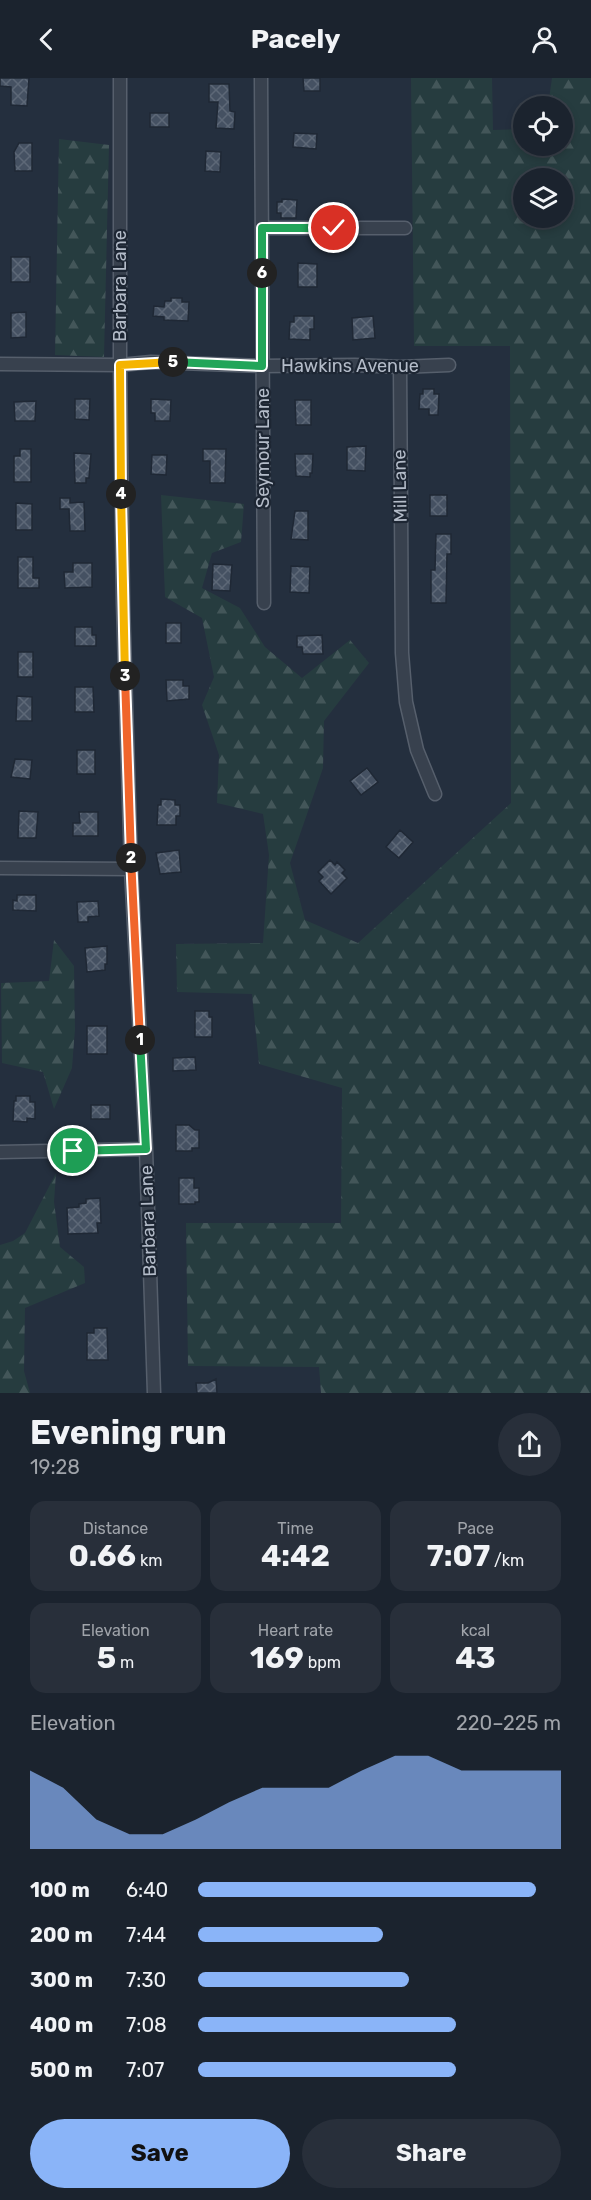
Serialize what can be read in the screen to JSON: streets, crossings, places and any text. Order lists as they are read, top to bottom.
{
  "streets": {
    "street": [
      "Barbara Lane",
      "Hawkins Avenue",
      "Seymour Lane",
      "Mill Lane"
    ]
  },
  "crossings": [
    ["Barbara Lane", "Hawkins Avenue"],
    ["Hawkins Avenue", "Seymour Lane"],
    ["Hawkins Avenue", "Mill Lane"]
  ],
  "page": {
    "header": "Pacely",
    "pins": [
      "6",
      "5",
      "4",
      "3",
      "2",
      "1"
    ],
    "heading": ["Evening run", "19:28"],
    "stats": [
      ["Distance", "0.66 km"],
      ["Time", "4:42"],
      ["Pace", "7:07 /km"],
      ["Elevation", "5 m"],
      ["Heart rate", "169 bpm"],
      ["kcal", "43"]
    ],
    "chart": ["Elevation", "220–225 m"],
    "list": [
      {
        "name": "100 m",
        "note": "6:40"
      },
      {
        "name": "200 m",
        "note": "7:44"
      },
      {
        "name": "300 m",
        "note": "7:30"
      },
      {
        "name": "400 m",
        "note": "7:08"
      },
      {
        "name": "500 m",
        "note": "7:07"
      }
    ],
    "buttons": ["Save", "Share"]
  }
}
